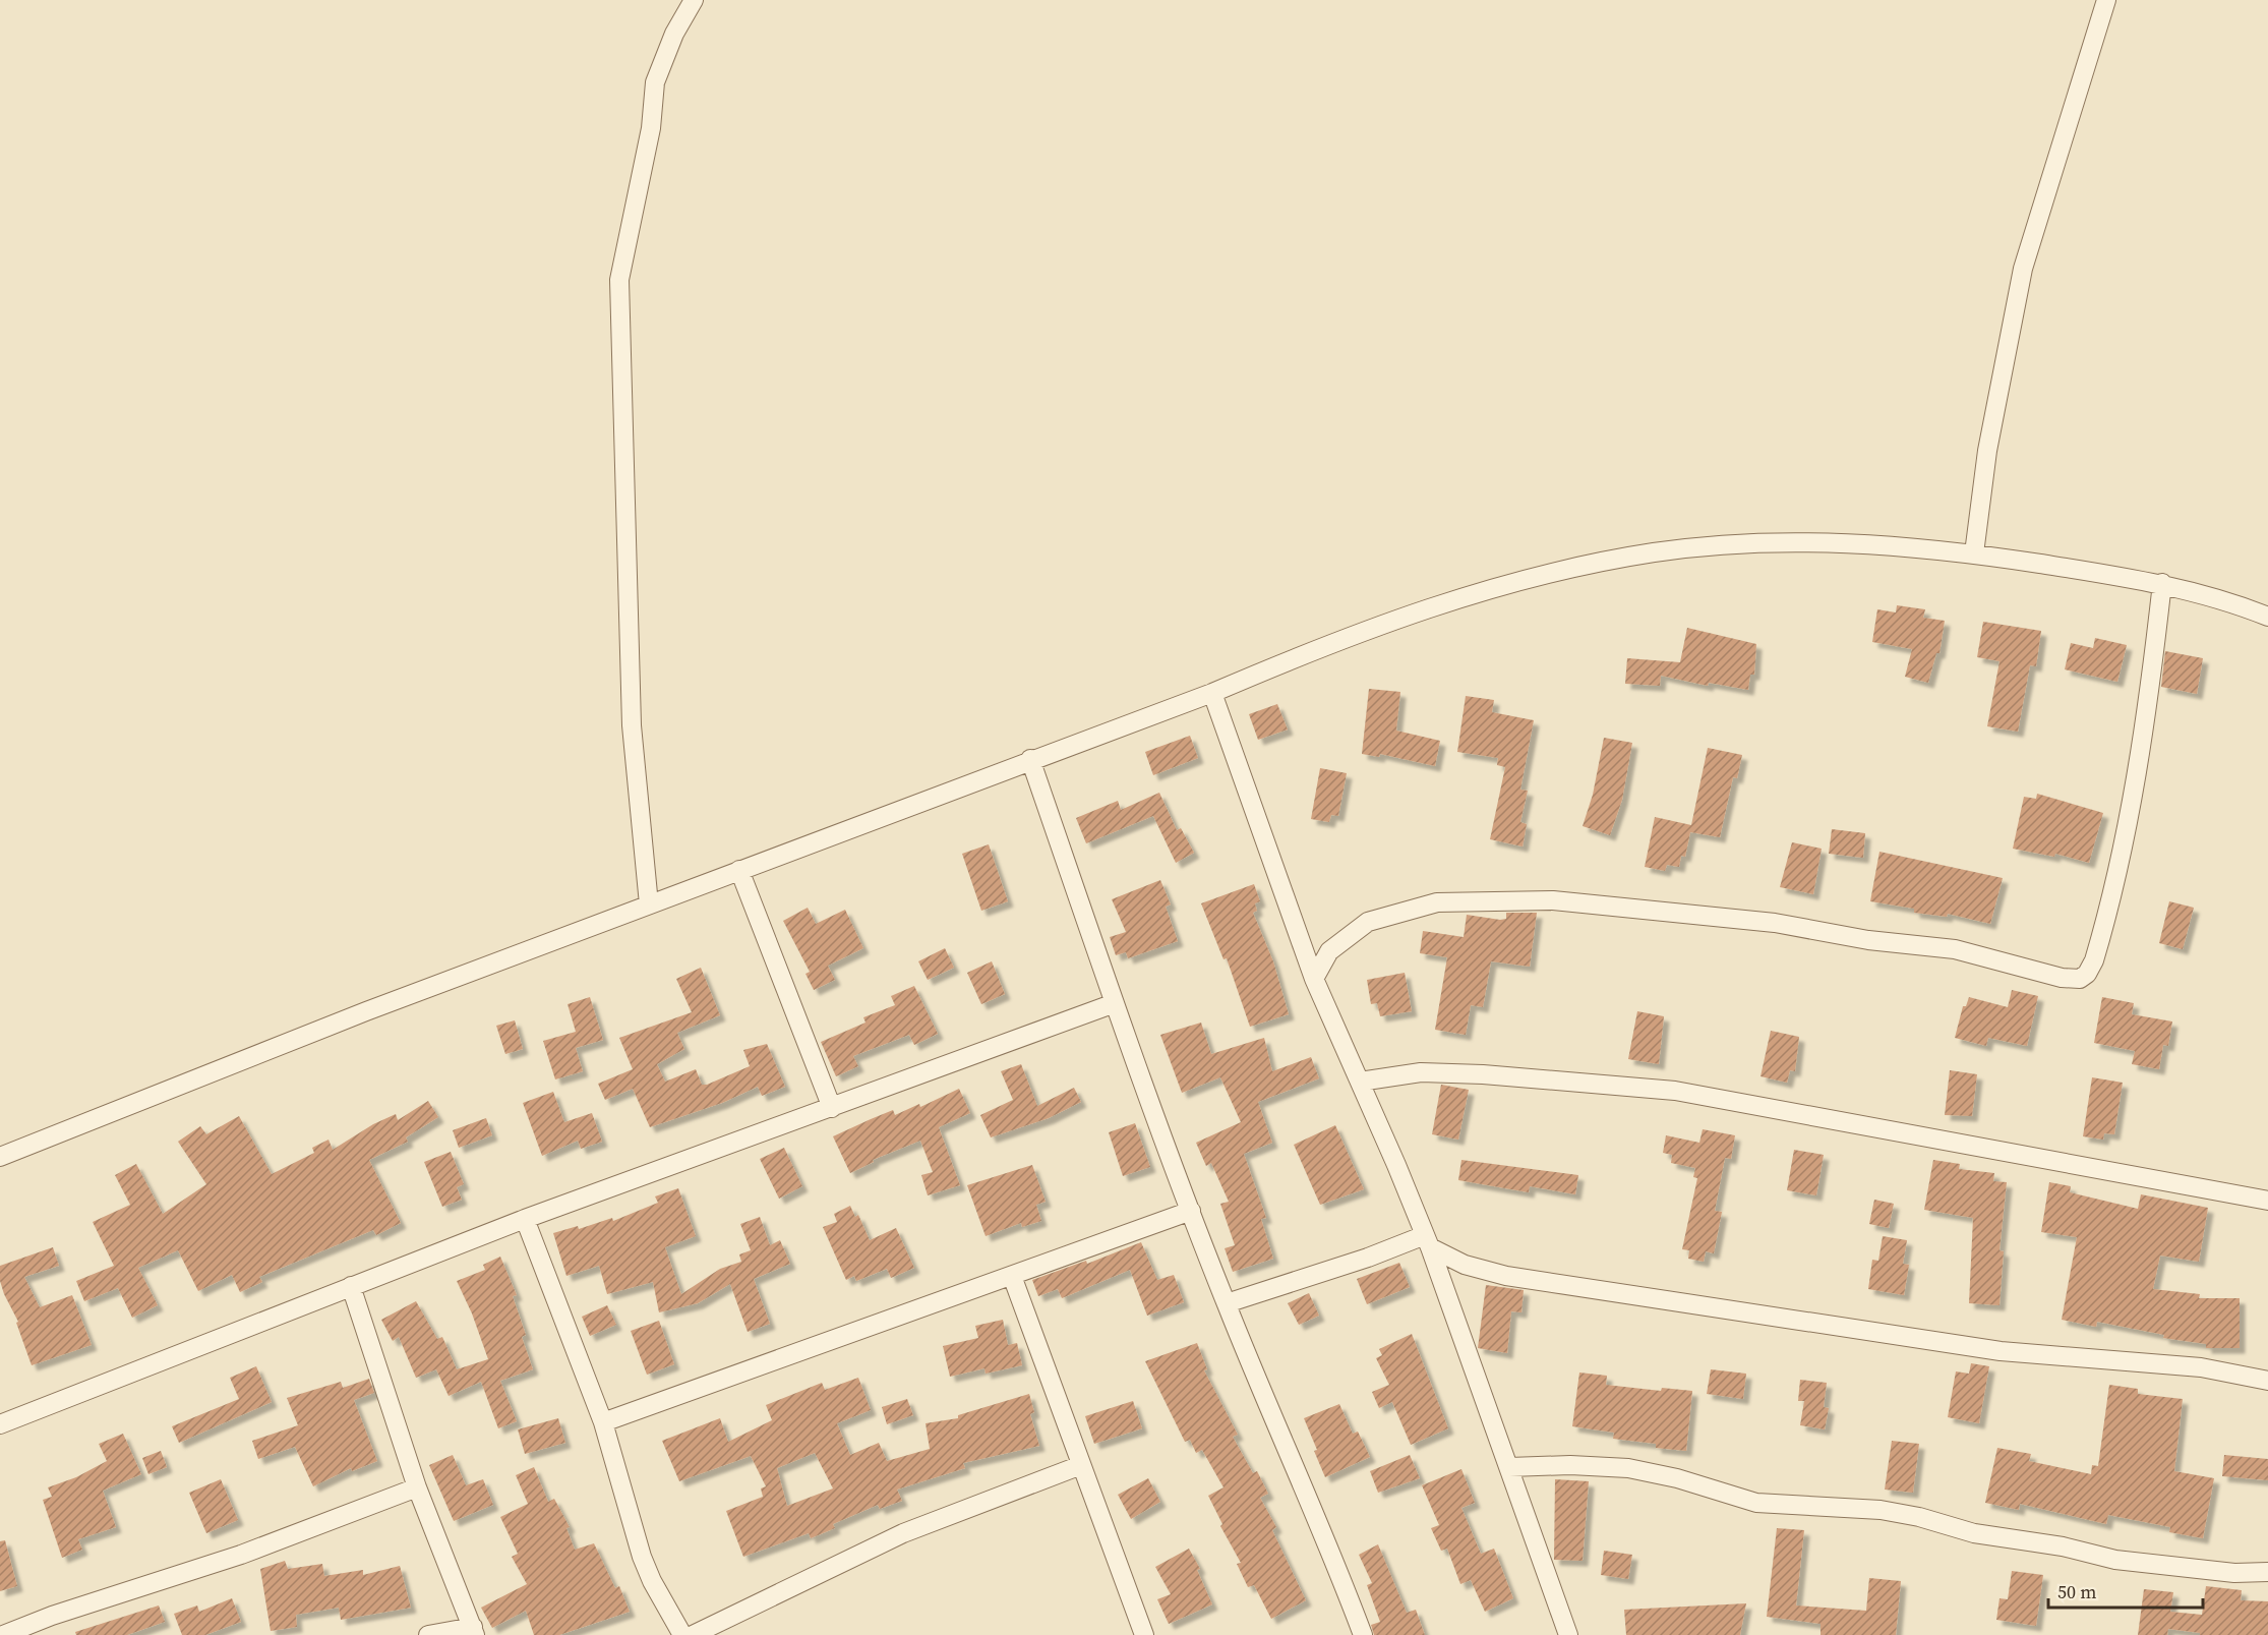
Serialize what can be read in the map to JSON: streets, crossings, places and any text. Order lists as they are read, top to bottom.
{
  "scale_bar": "50 m"
}
